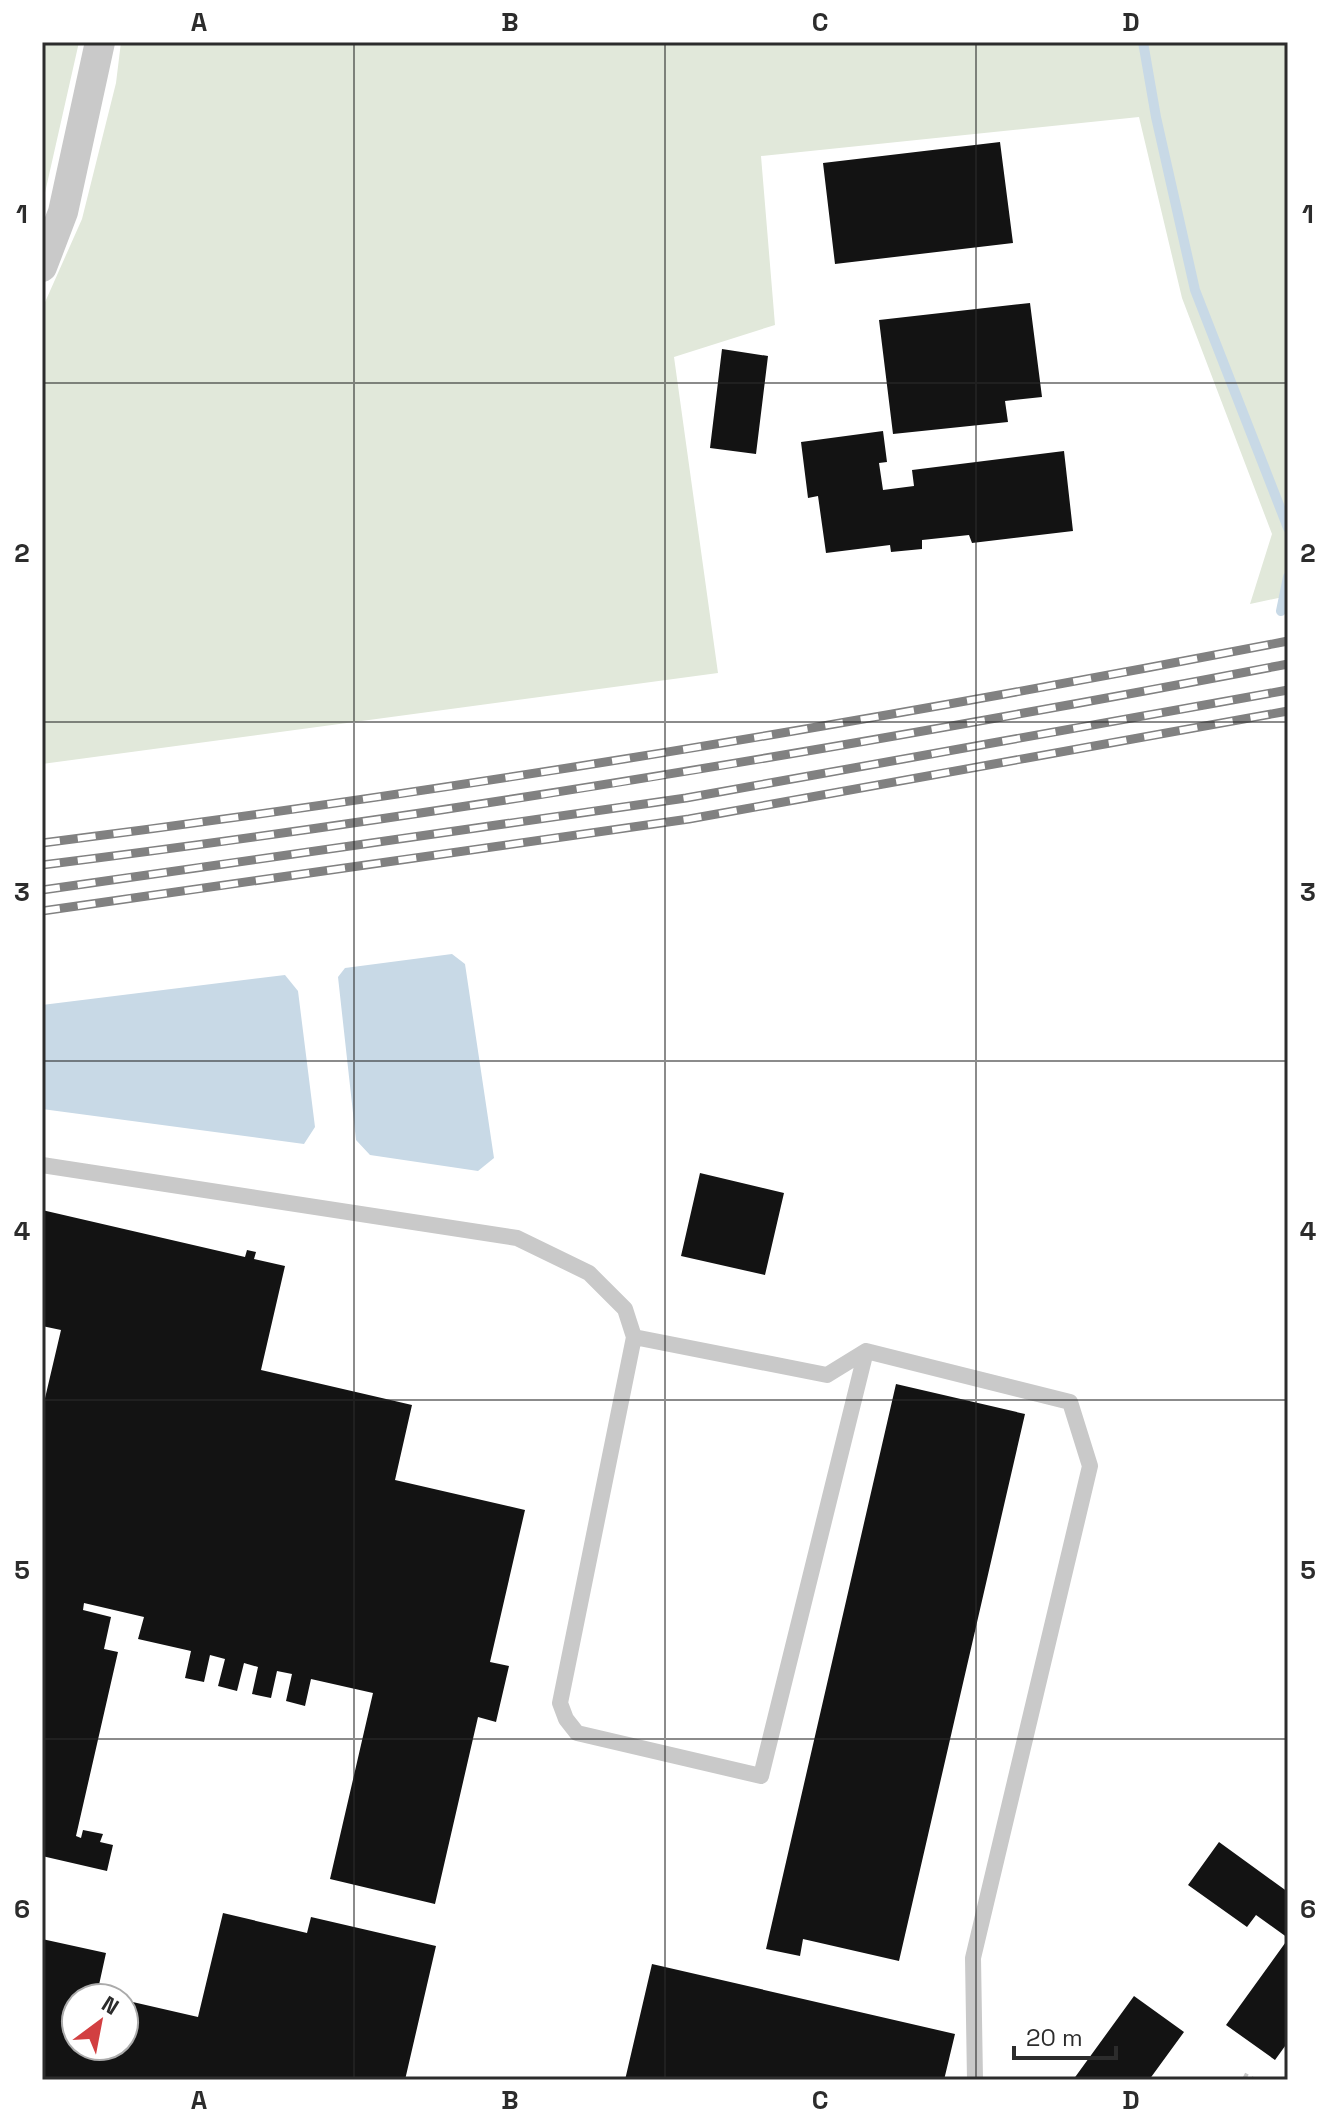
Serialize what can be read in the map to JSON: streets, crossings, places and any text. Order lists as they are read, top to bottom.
{
  "scale_bar": "20 m",
  "north": "top right",
  "grid": {
    "columns": [
      "A",
      "B",
      "C",
      "D"
    ],
    "rows": [
      "1",
      "2",
      "3",
      "4",
      "5",
      "6"
    ]
  }
}
